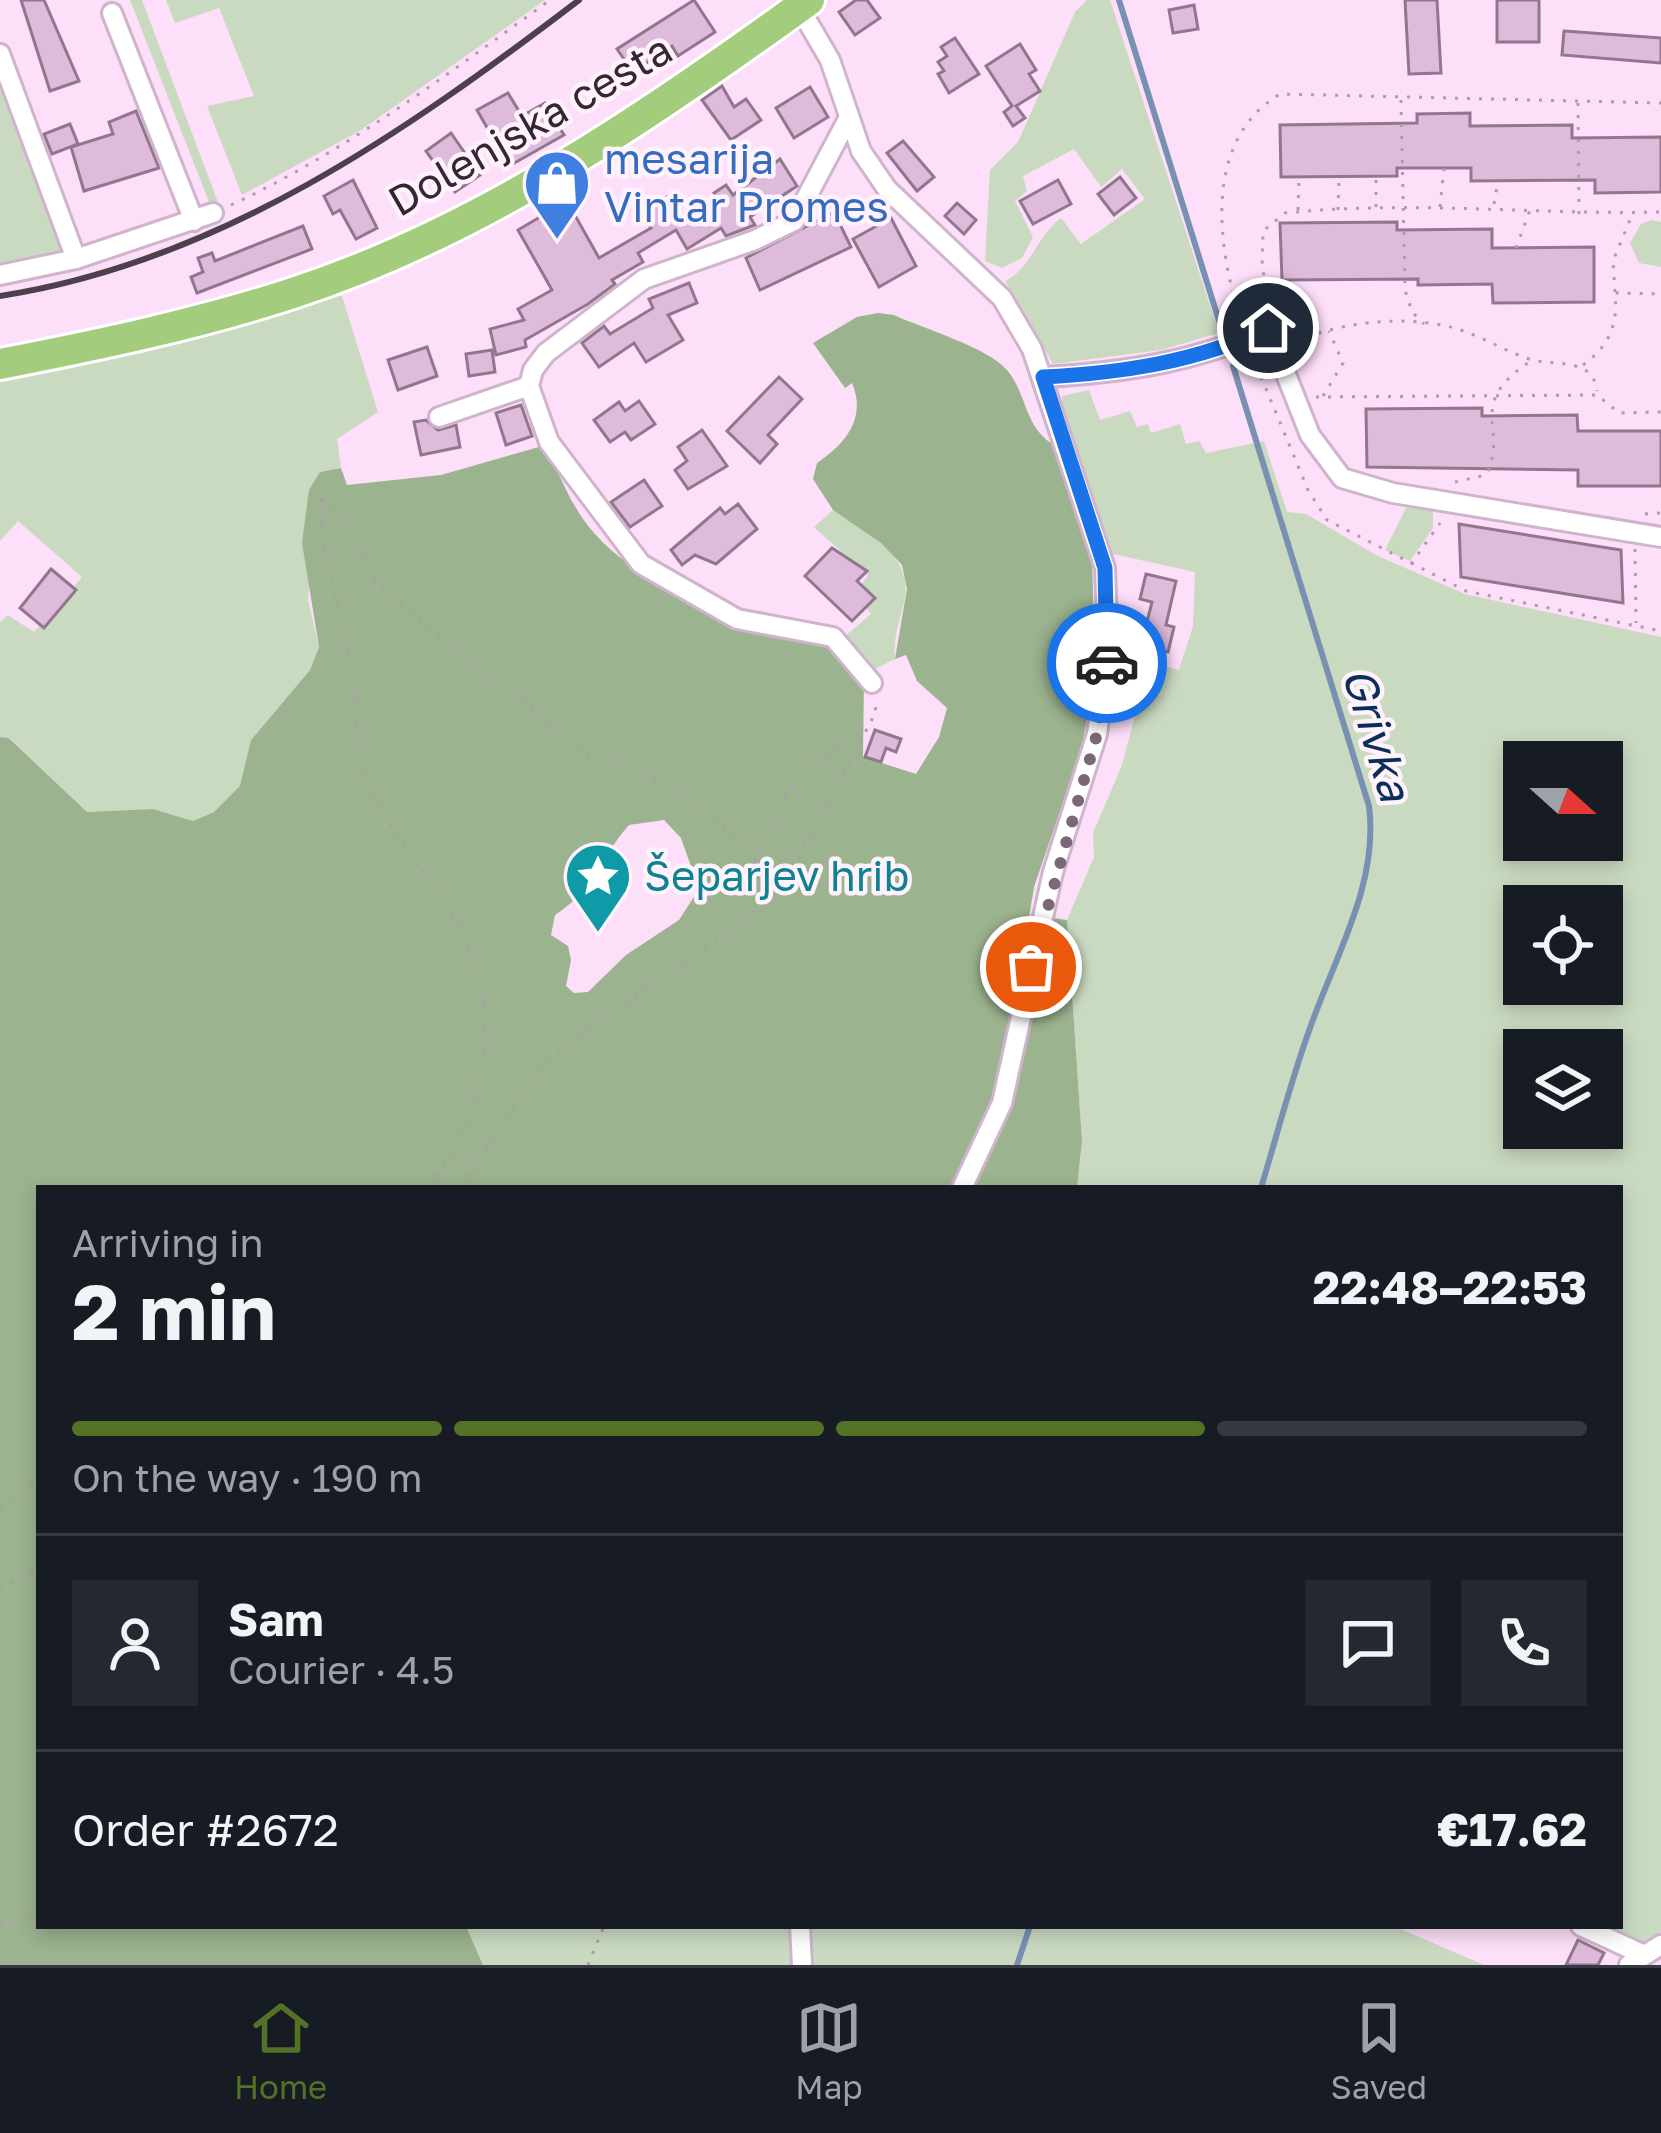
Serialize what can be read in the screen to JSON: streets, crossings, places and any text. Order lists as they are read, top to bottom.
{
  "streets": {
    "main road": ["Dolenjska cesta"]
  },
  "water": ["Grivka"],
  "places": {
    "shop": ["mesarija Vintar Promes"],
    "place": ["Šeparjev hrib"]
  },
  "north": "right",
  "page": {
    "heading": ["2 min", "Arriving in", "22:48–22:53"],
    "panel": [
      "Sam",
      "Courier · 4.5",
      "Order #2672",
      "€17.62"
    ],
    "bar": "On the way · 190 m",
    "tabs": ["Home", "Map", "Saved"]
  }
}
